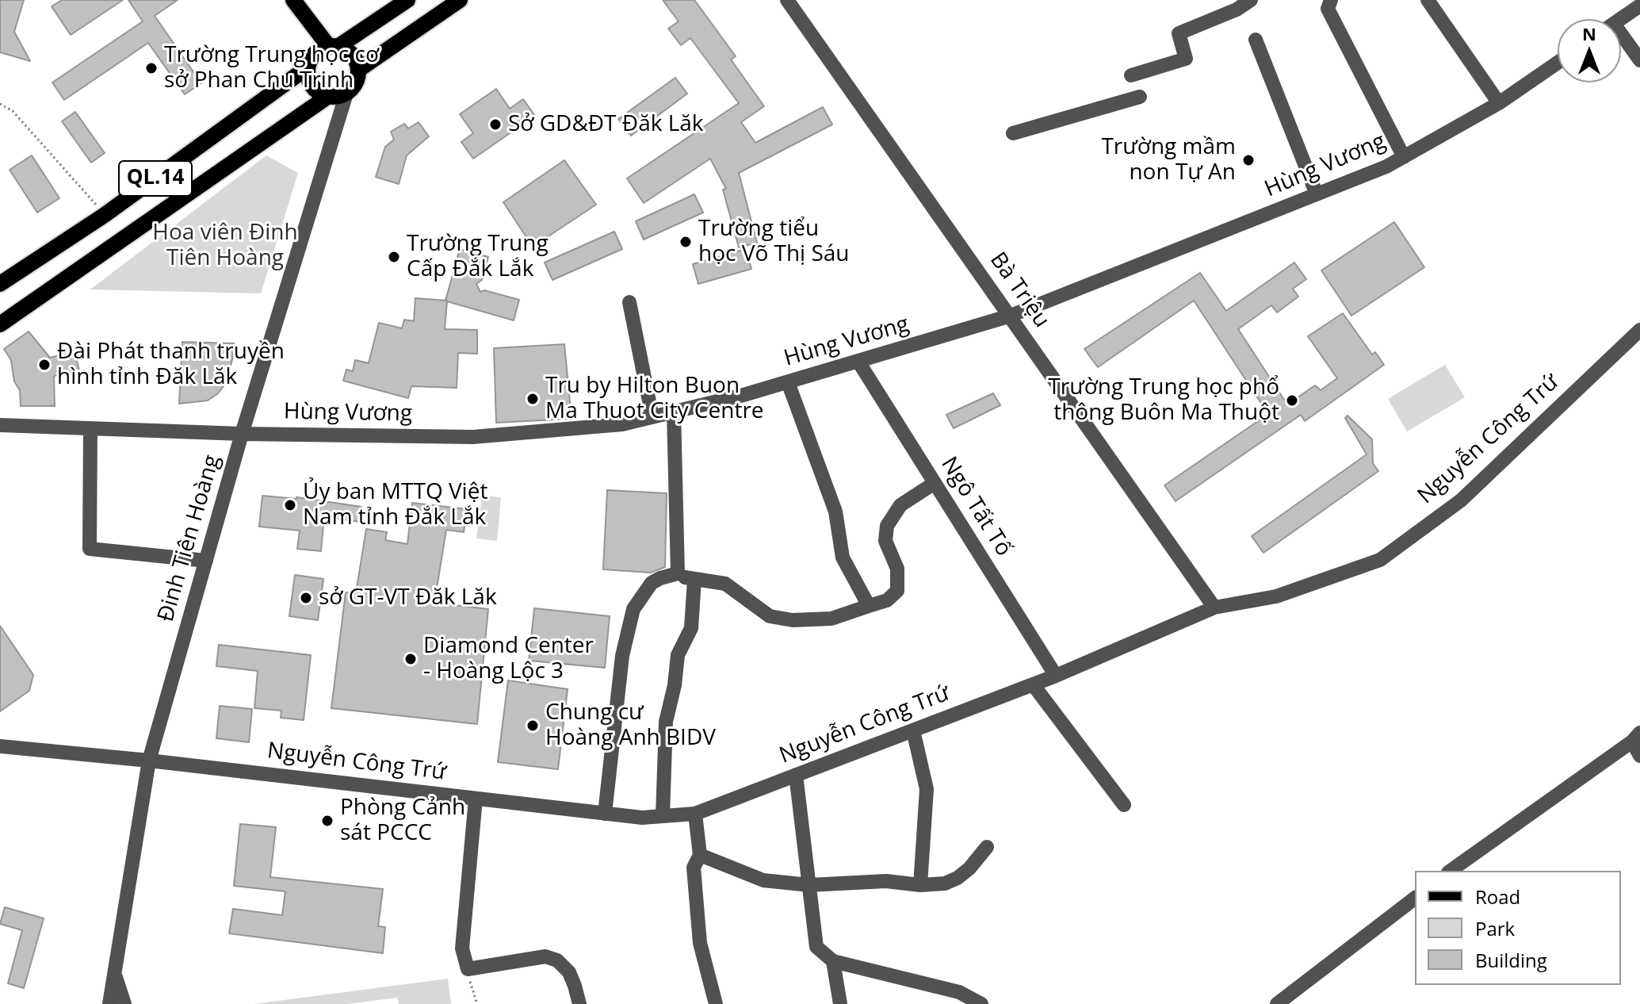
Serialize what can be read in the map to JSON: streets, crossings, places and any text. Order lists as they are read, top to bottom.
{
  "streets": {
    "main road": ["QL.14"],
    "street": [
      "Hùng Vương",
      "Bà Triệu",
      "Nguyễn Công Trứ",
      "Ngô Tất Tố",
      "Đinh Tiên Hoàng"
    ]
  },
  "crossings": [
    ["Hùng Vương", "Bà Triệu"],
    ["Hùng Vương", "Ngô Tất Tố"],
    ["Hùng Vương", "Đinh Tiên Hoàng"],
    ["QL.14", "Đinh Tiên Hoàng"],
    ["Bà Triệu", "Nguyễn Công Trứ"],
    ["Nguyễn Công Trứ", "Ngô Tất Tố"],
    ["Nguyễn Công Trứ", "Đinh Tiên Hoàng"]
  ],
  "parks": ["Hoa viên Đinh Tiên Hoàng"],
  "places": [
    "Trường Trung học cơ sở Phan Chu Trinh",
    "Sở GD&ĐT Đăk Lăk",
    "Trường mầm non Tự An",
    "Trường tiểu học Võ Thị Sáu",
    "Trường Trung Cấp Đắk Lắk",
    "Đài Phát thanh truyền hình tỉnh Đăk Lăk",
    "Tru by Hilton Buon Ma Thuot City Centre",
    "Trường Trung học phổ thông Buôn Ma Thuột",
    "Ủy ban MTTQ Việt Nam tỉnh Đắk Lắk",
    "sở GT-VT Đăk Lăk",
    "Diamond Center - Hoàng Lộc 3",
    "Chung cư Hoàng Anh BIDV",
    "Phòng Cảnh sát PCCC"
  ],
  "legend": ["Road", "Park", "Building"],
  "north": "top"
}
